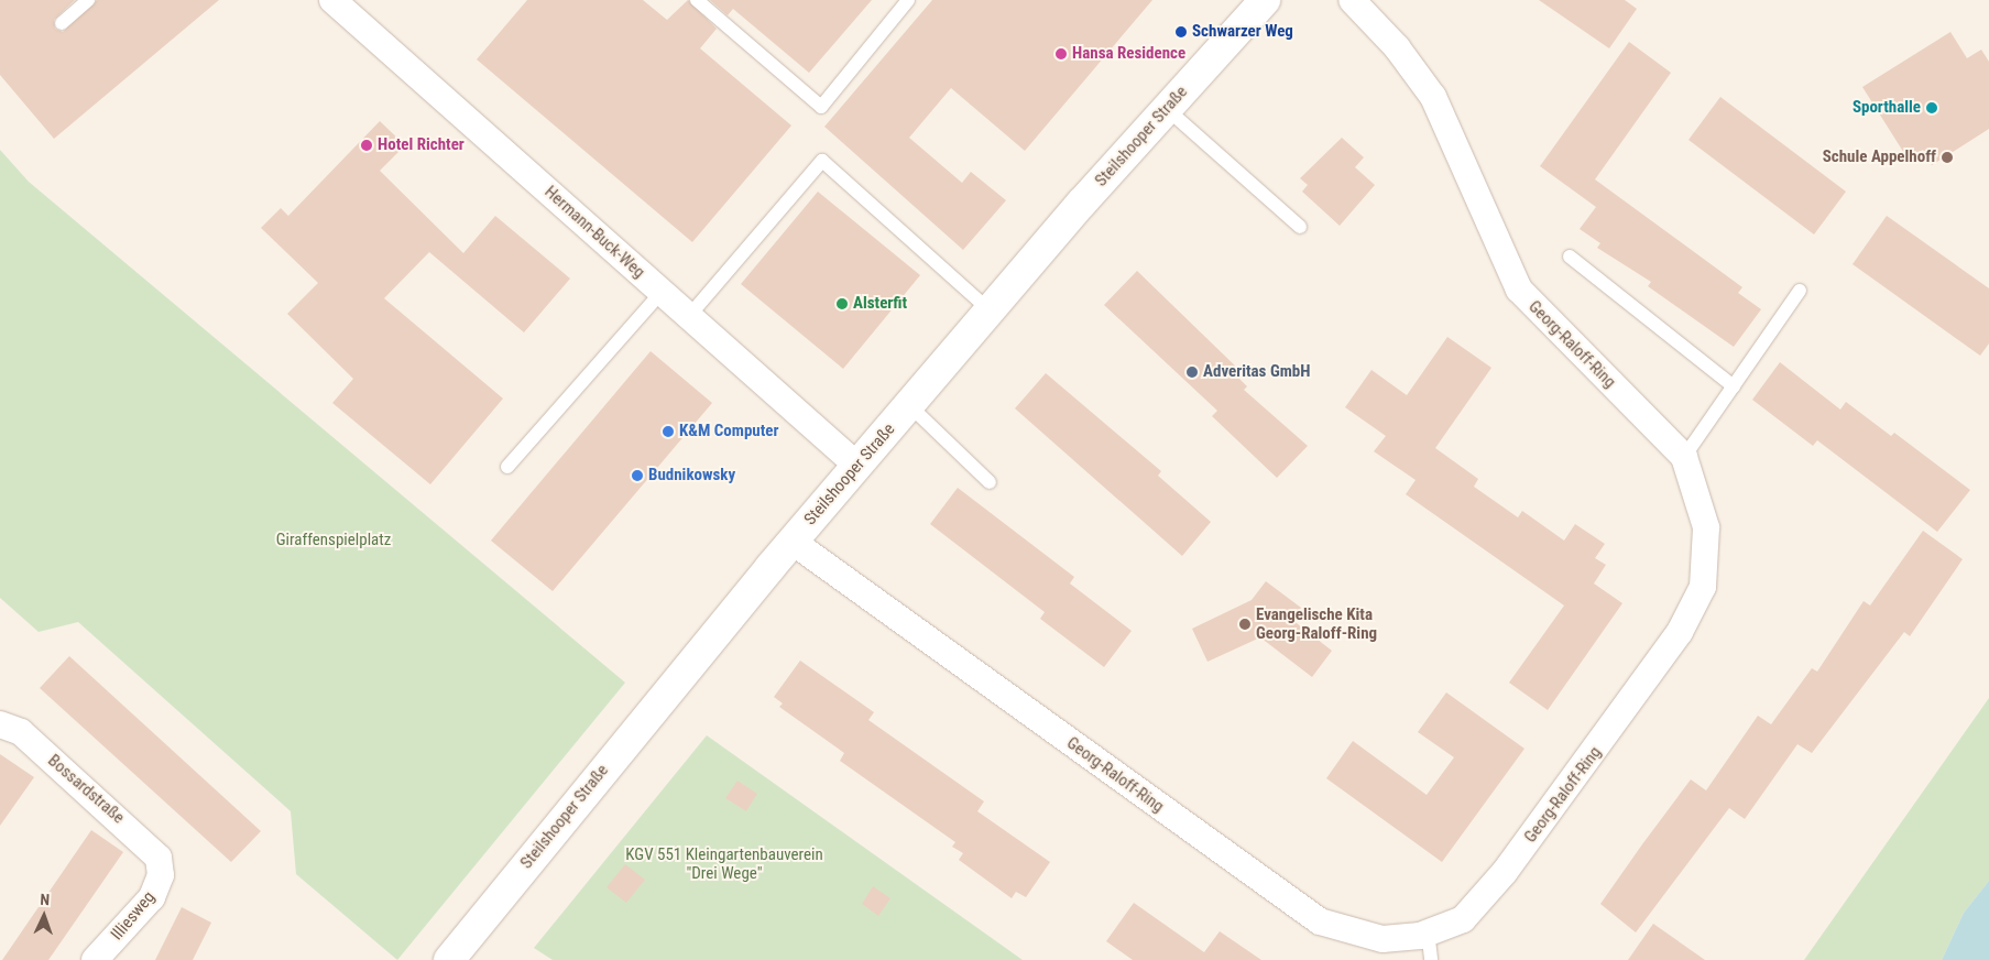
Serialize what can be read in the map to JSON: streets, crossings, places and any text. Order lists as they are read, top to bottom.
{
  "streets": {
    "street": [
      "Steilshooper Straße",
      "Hermann-Buck-Weg",
      "Georg-Raloff-Ring",
      "Bossardstraße",
      "Illiesweg"
    ]
  },
  "crossings": [
    ["Steilshooper Straße", "Hermann-Buck-Weg"],
    ["Steilshooper Straße", "Georg-Raloff-Ring"],
    ["Bossardstraße", "Illiesweg"]
  ],
  "parks": ["Giraffenspielplatz", "KGV 551 Kleingartenbauverein \"Drei Wege\""],
  "places": [
    "Schwarzer Weg",
    "Hansa Residence",
    "Sporthalle",
    "Hotel Richter",
    "Schule Appelhoff",
    "Alsterfit",
    "Adveritas GmbH",
    "K&M Computer",
    "Budnikowsky",
    "Evangelische Kita Georg-Raloff-Ring"
  ],
  "north": "top"
}
